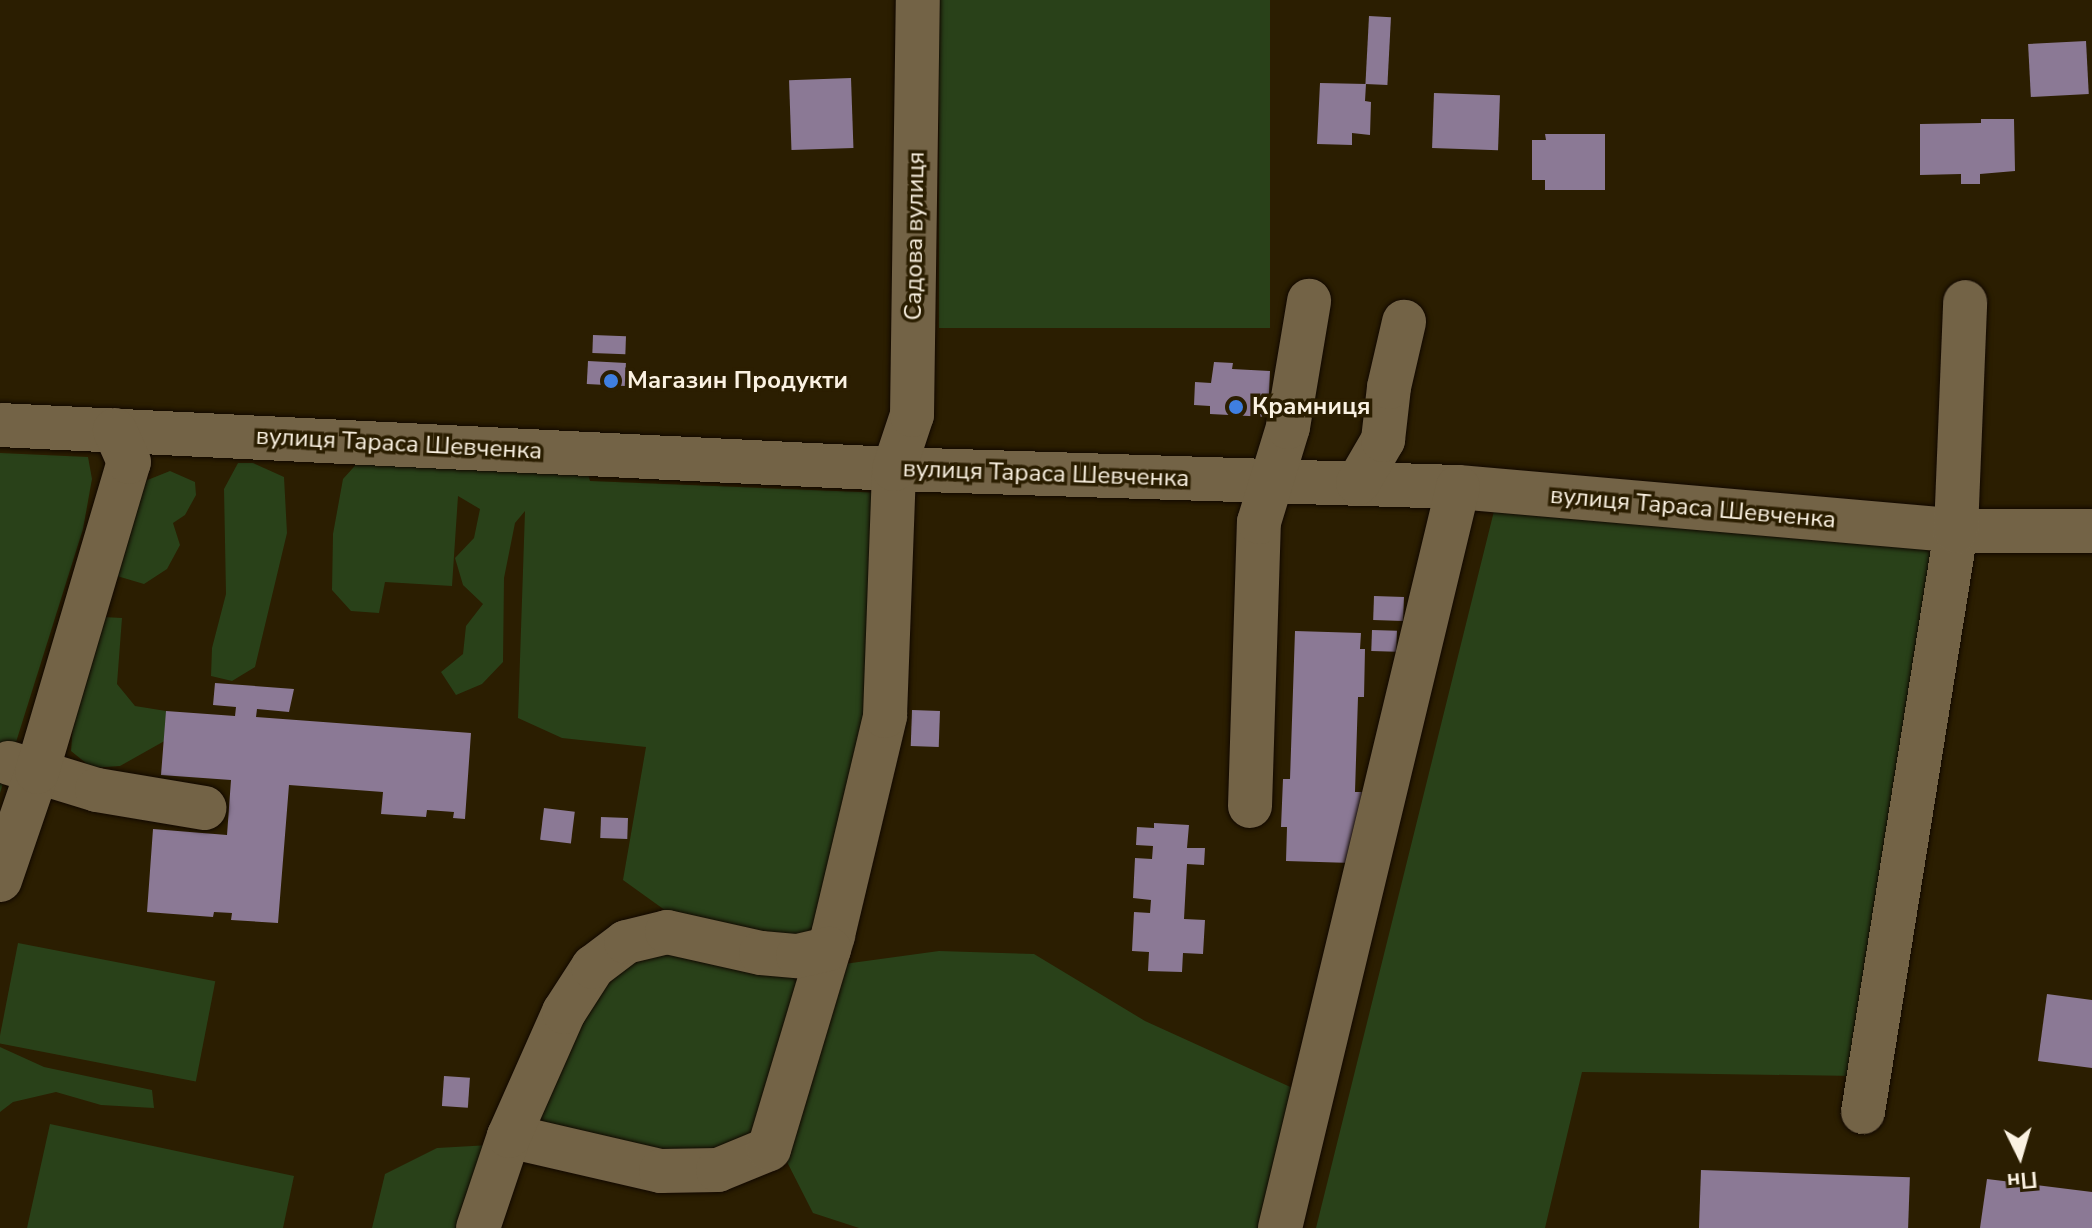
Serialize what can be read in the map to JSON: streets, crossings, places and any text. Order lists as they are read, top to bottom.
{
  "streets": {
    "street": ["Садова вулиця", "вулиця Тараса Шевченка"]
  },
  "crossings": [
    ["Садова вулиця", "вулиця Тараса Шевченка"]
  ],
  "places": ["Магазин Продукти", "Крамниця"],
  "north": "bottom"
}
